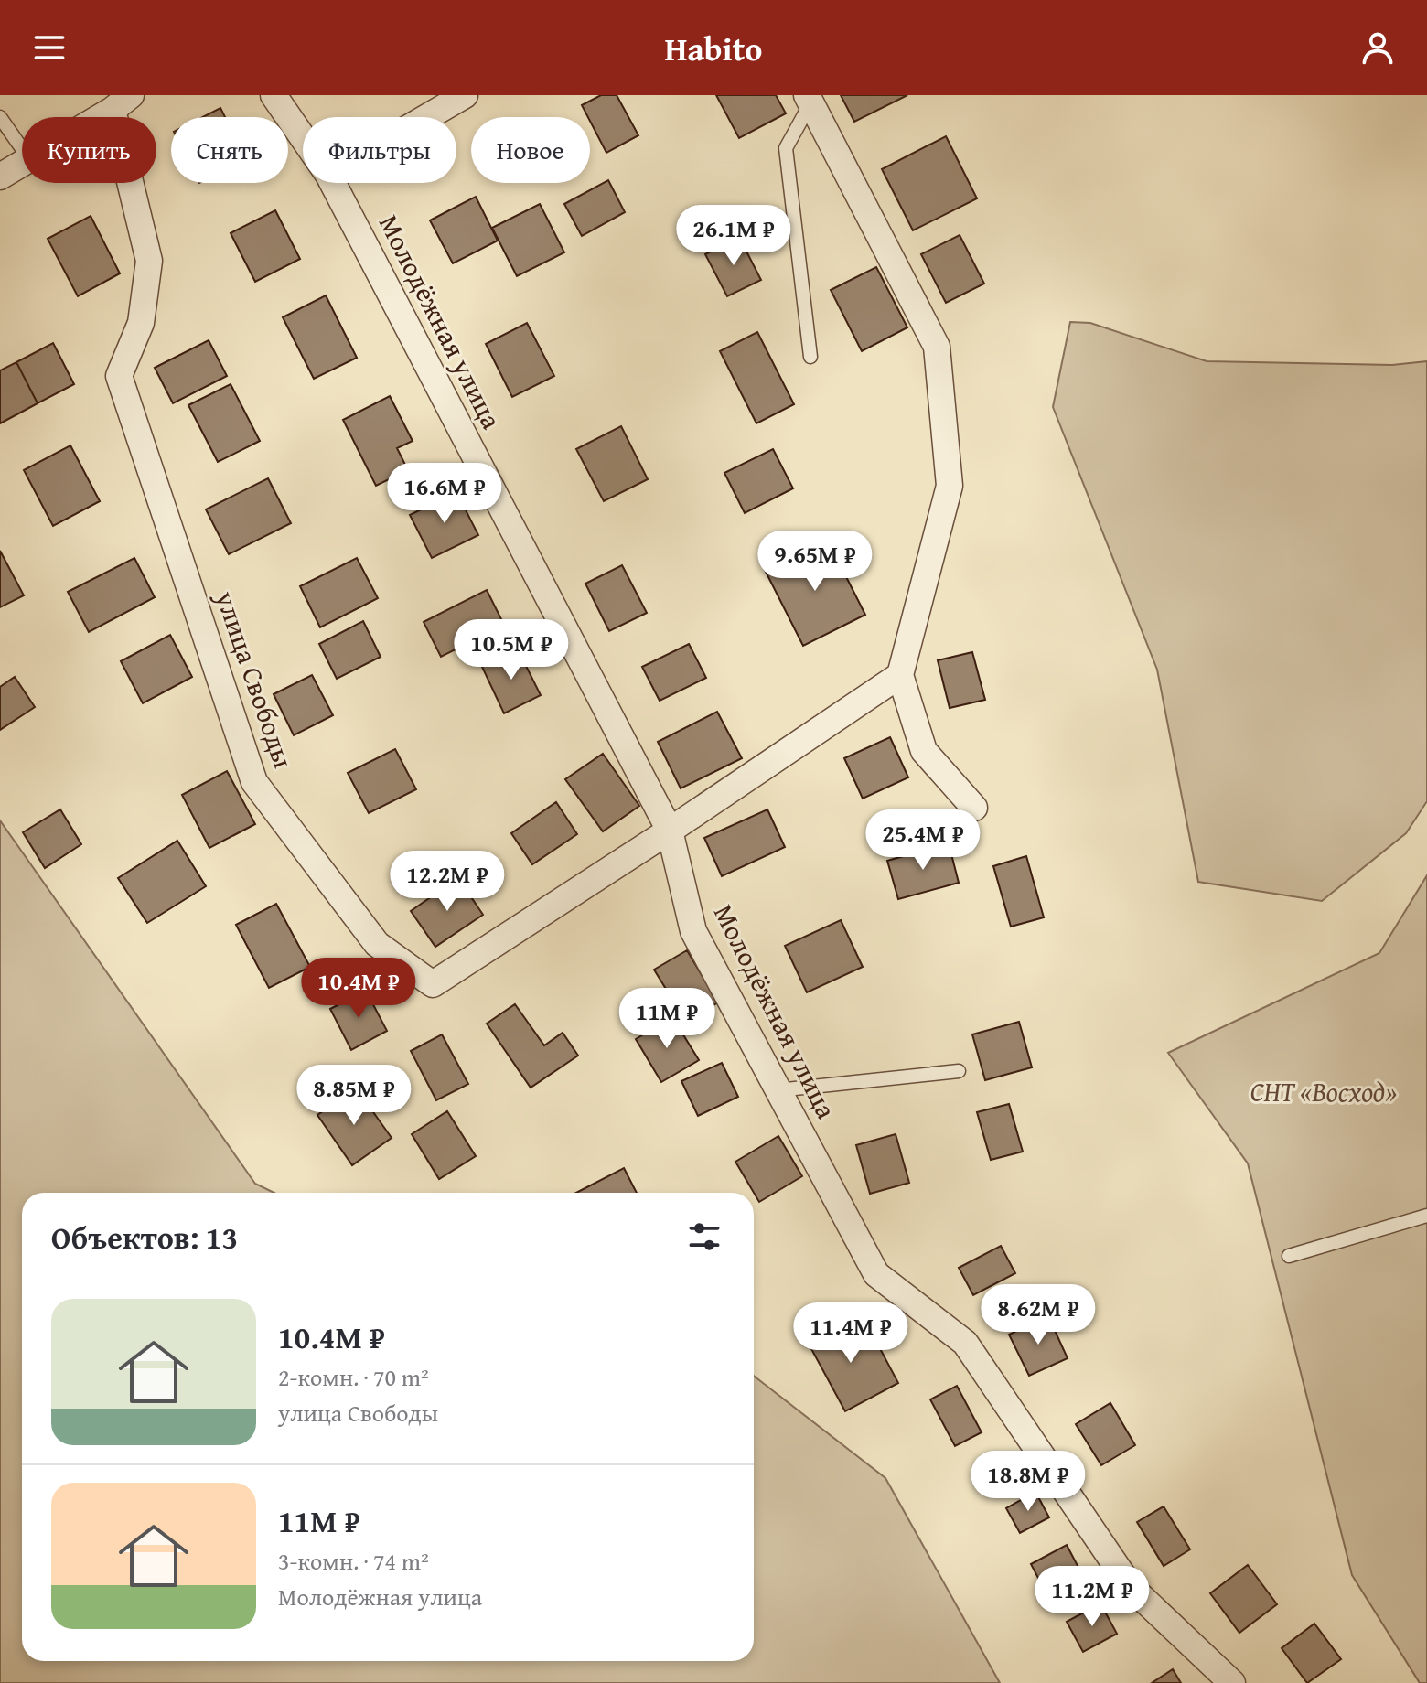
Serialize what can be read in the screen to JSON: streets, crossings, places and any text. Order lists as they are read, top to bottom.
{
  "streets": {
    "street": ["Молодёжная улица", "улица Свободы"]
  },
  "crossings": [
    ["Молодёжная улица", "улица Свободы"]
  ],
  "parks": ["СНТ «Восход»"],
  "page": {
    "header": "Habito",
    "chip": [
      "Купить",
      "Снять",
      "Фильтры",
      "Новое"
    ],
    "price": [
      "26.1M ₽",
      "16.6M ₽",
      "9.65M ₽",
      "10.5M ₽",
      "25.4M ₽",
      "12.2M ₽",
      "10.4M ₽",
      "11M ₽",
      "8.85M ₽",
      "8.62M ₽",
      "11.4M ₽",
      "18.8M ₽",
      "11.2M ₽"
    ],
    "heading": "Объектов: 13",
    "list": [
      {
        "name": "10.4M ₽",
        "note": "2-комн. · 70 m² · улица Свободы"
      },
      {
        "name": "11M ₽",
        "note": "3-комн. · 74 m² · Молодёжная улица"
      }
    ]
  }
}
